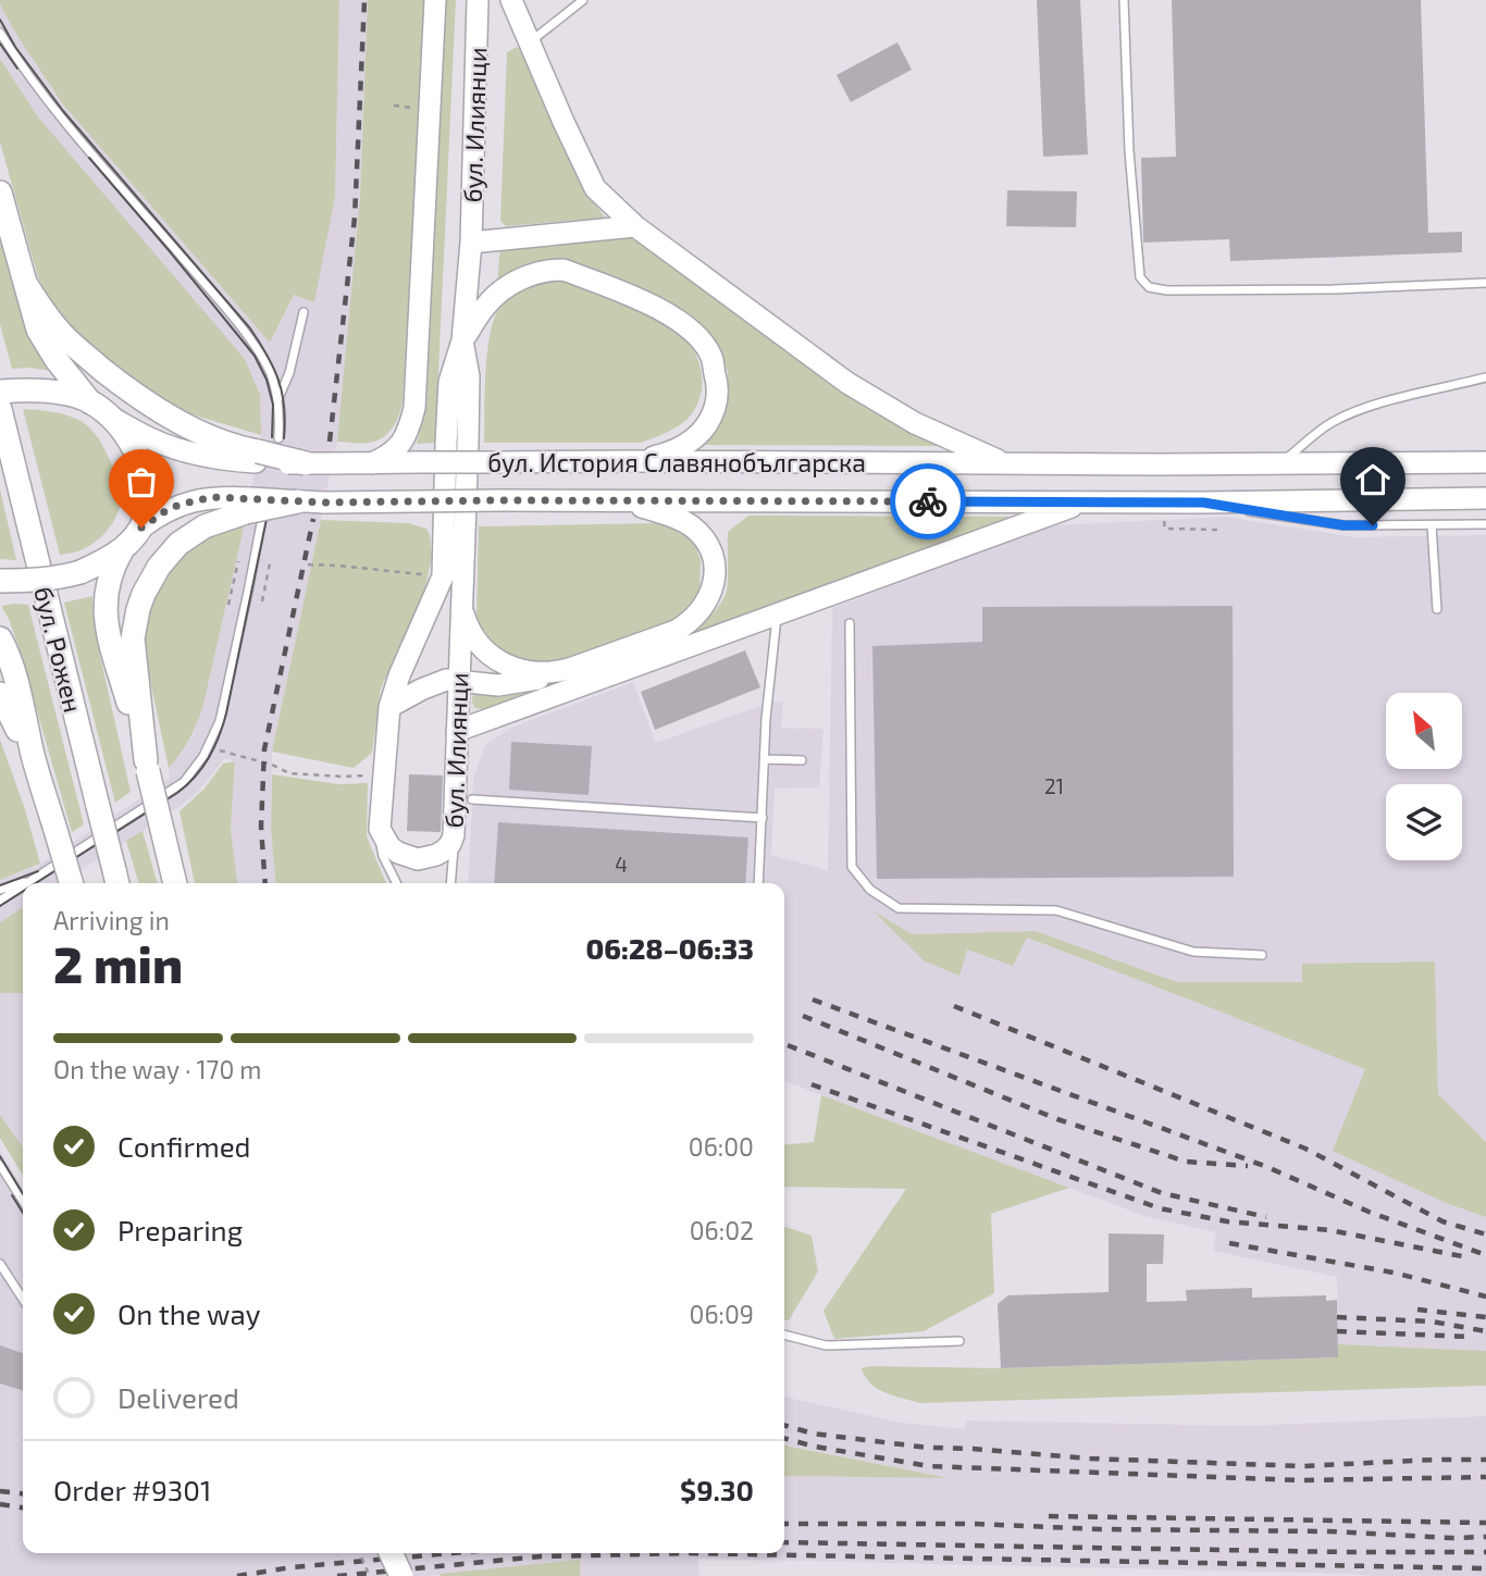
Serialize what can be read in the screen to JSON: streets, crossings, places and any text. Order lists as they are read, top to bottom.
{
  "streets": {
    "main road": ["бул. Илиянци", "бул. История Славянобългарска", "бул. Рожен"]
  },
  "house_numbers": ["21", "4"],
  "north": "top left",
  "page": {
    "heading": ["2 min", "Arriving in", "06:28–06:33"],
    "panel": ["Order #9301", "$9.30"],
    "bar": "On the way · 170 m",
    "list": [
      ["Confirmed", "06:00"],
      ["Preparing", "06:02"],
      ["On the way", "06:09"],
      "Delivered"
    ]
  }
}
